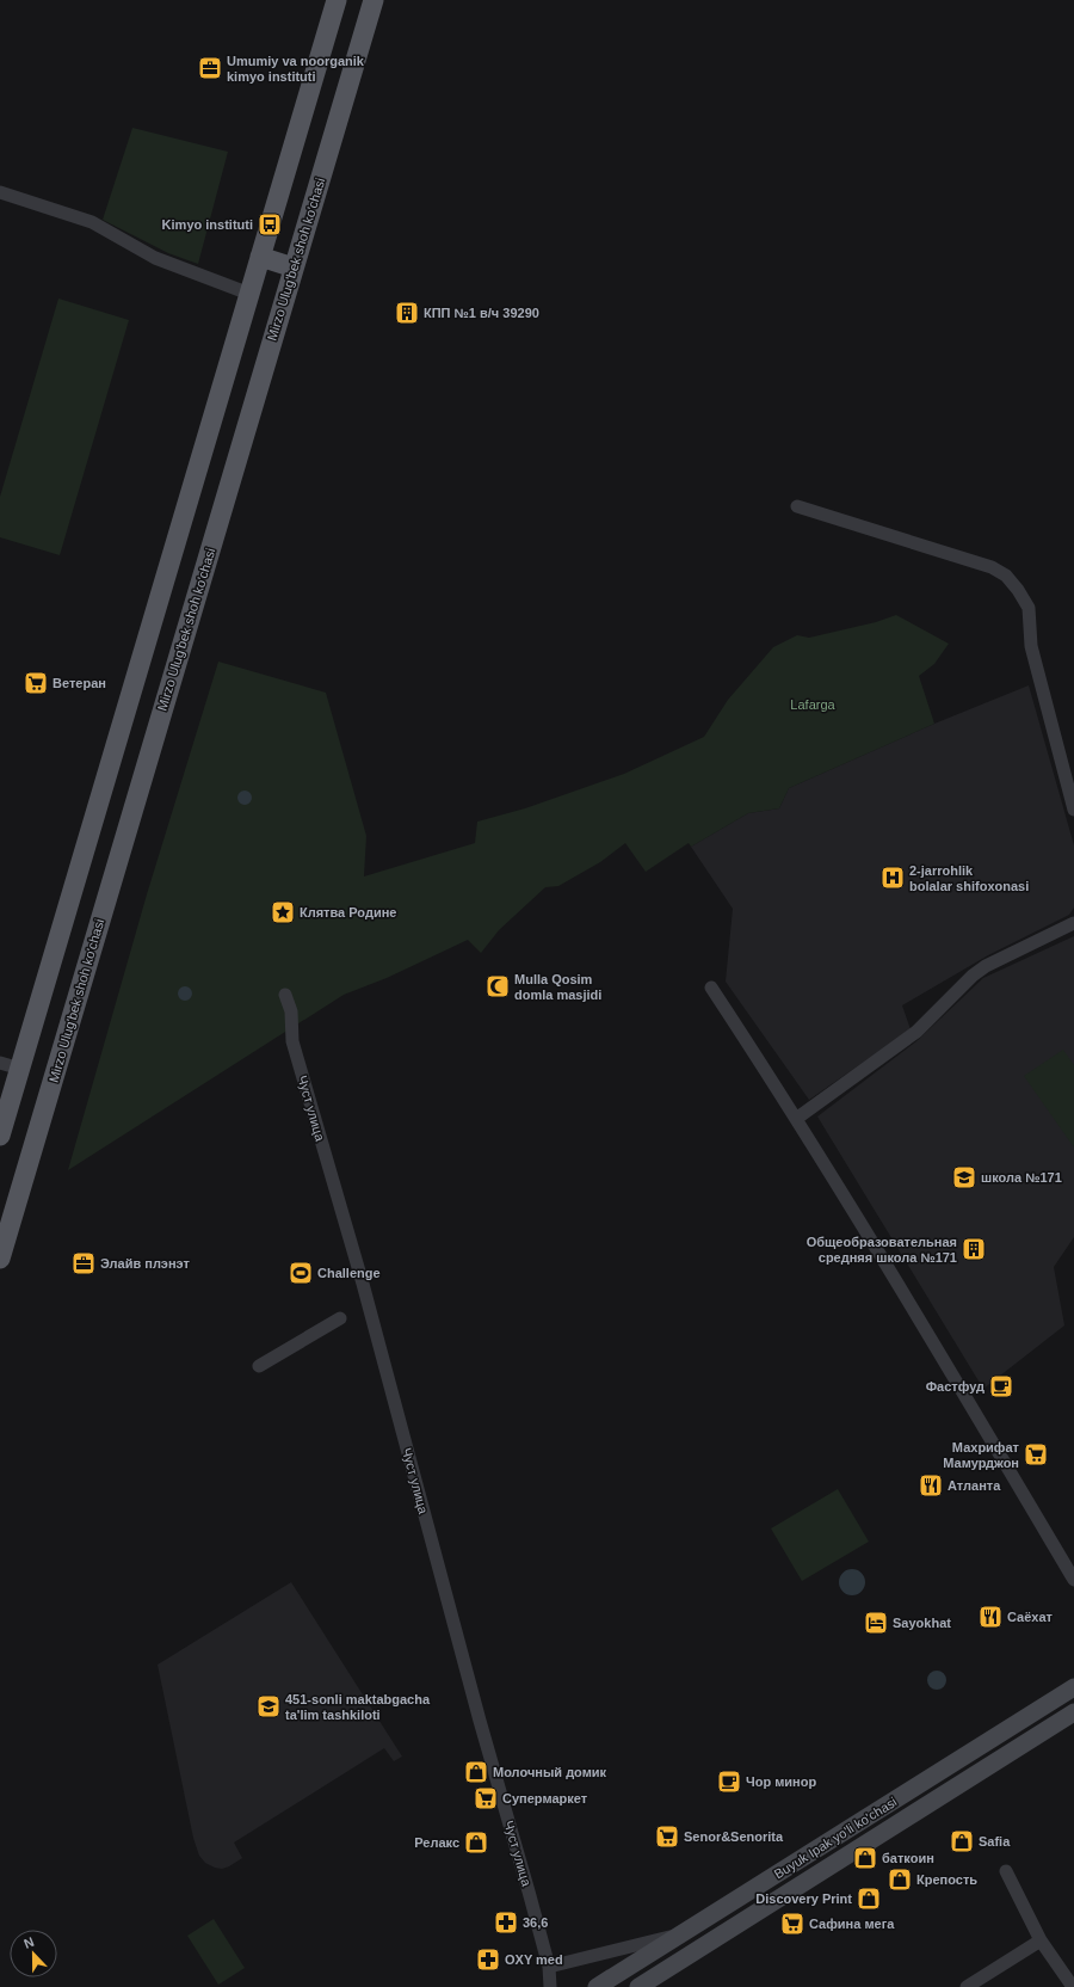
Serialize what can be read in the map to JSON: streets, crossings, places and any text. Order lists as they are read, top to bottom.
{
  "streets": {
    "main road": ["Mirzo Ulug'bek shoh ko'chasi", "Buyuk Ipak yo'li ko'chasi"],
    "street": ["Чуст улица"]
  },
  "parks": ["Lafarga"],
  "places": {
    "office": ["Umumiy va noorganik kimyo instituti", "Элайв плэнэт"],
    "bus stop": ["Kimyo instituti"],
    "building": ["КПП №1 в/ч 39290", "Общеобразовательная средняя школа №171"],
    "supermarket": [
      "Ветеран",
      "Махрифат Мамурджон",
      "Супермаркет",
      "Senor&Senorita",
      "Сафина мега"
    ],
    "hospital": ["2-jarrohlik bolalar shifoxonasi"],
    "place": ["Клятва Родине"],
    "mosque": ["Mulla Qosim domla masjidi"],
    "school or university": ["школа №171", "451-sonli maktabgacha ta'lim tashkiloti"],
    "sports": ["Challenge"],
    "cafe": ["Фастфуд", "Чор минор"],
    "restaurant": ["Атланта", "Саёхат"],
    "hotel": ["Sayokhat"],
    "shop": [
      "Молочный домик",
      "Safia",
      "Релакс",
      "баткоин",
      "Крепость",
      "Discovery Print"
    ],
    "pharmacy": ["36,6", "OXY med"]
  },
  "north": "top"
}
